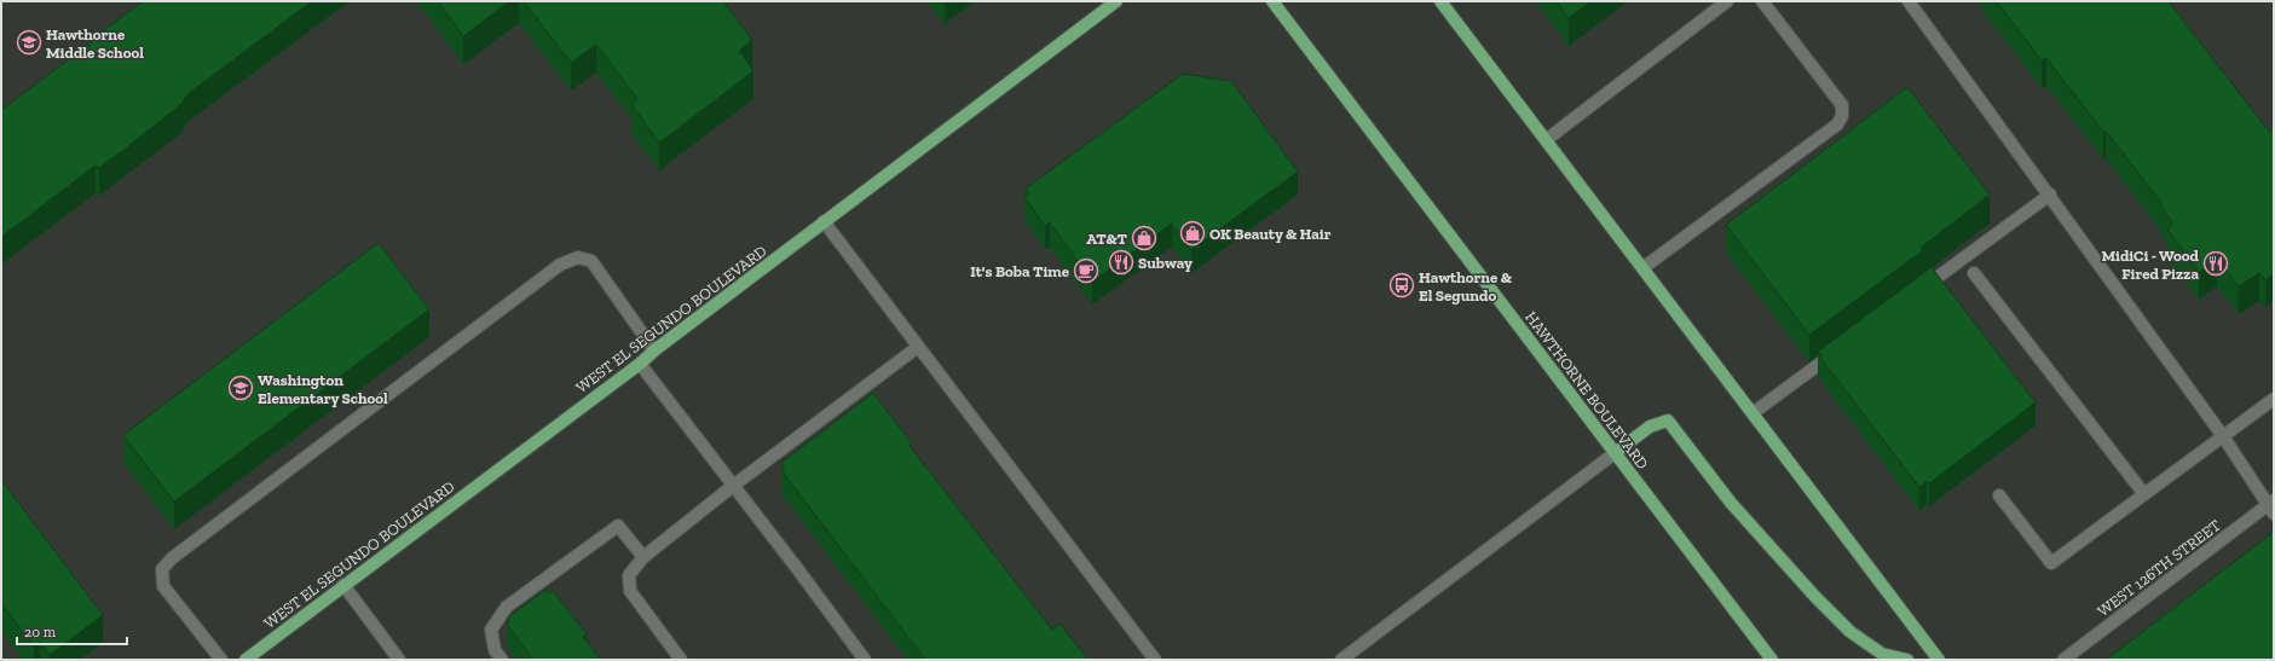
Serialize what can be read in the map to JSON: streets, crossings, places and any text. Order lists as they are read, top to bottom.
{
  "streets": {
    "main road": ["WEST EL SEGUNDO BOULEVARD", "HAWTHORNE BOULEVARD"],
    "street": ["WEST 126TH STREET"]
  },
  "places": {
    "school or university": ["Hawthorne Middle School", "Washington Elementary School"],
    "shop": ["OK Beauty & Hair", "AT&T"],
    "restaurant": ["Subway", "MidiCi - Wood Fired Pizza"],
    "cafe": ["It's Boba Time"],
    "bus stop": ["Hawthorne & El Segundo"]
  },
  "scale_bar": "20 m"
}
